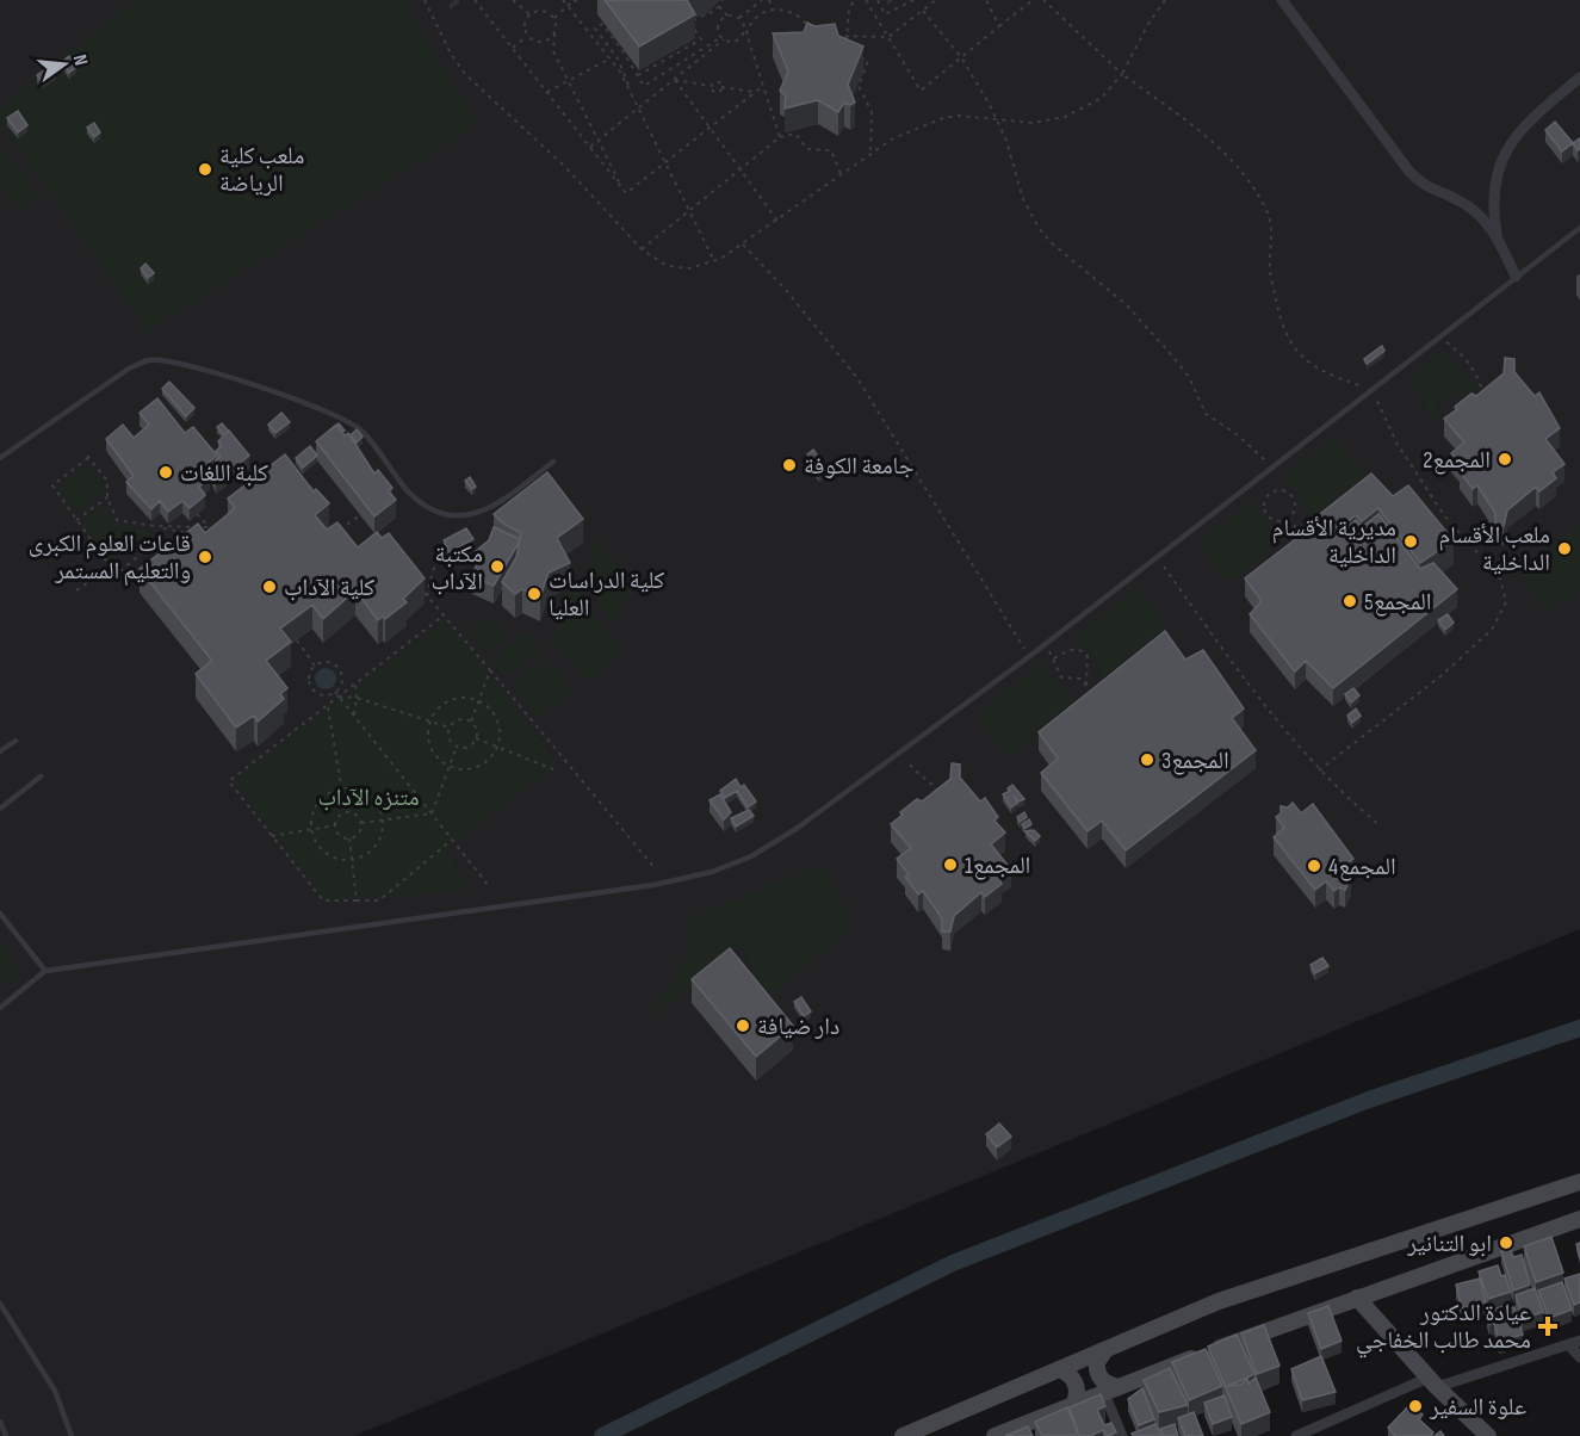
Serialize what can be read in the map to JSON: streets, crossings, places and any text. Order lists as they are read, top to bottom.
{
  "parks": ["متنزه الآداب"],
  "places": {
    "other": [
      "ملعب كلية الرياضة",
      "المجمع2",
      "جامعة الكوفة",
      "كلبة اللغات",
      "مديرية الأقسام الداخلية",
      "ملعب الأقسام الداخلية",
      "قاعات العلوم الكبرى والتعليم المستمر",
      "مكتبة الآداب",
      "كلية الآداب",
      "كلية الدراسات العليا",
      "المجمع5",
      "المجمع3",
      "المجمع1",
      "المجمع4",
      "دار ضيافة",
      "ابو التنانير",
      "علوة السفير"
    ],
    "health": ["عيادة الدكتور محمد طالب الخفاجي"]
  },
  "north": "right"
}
